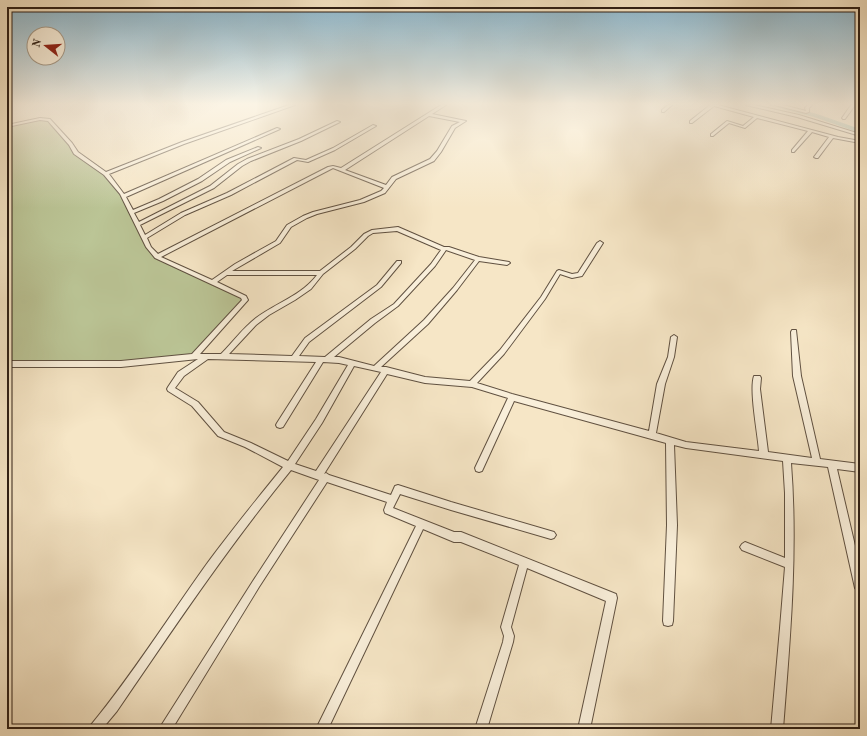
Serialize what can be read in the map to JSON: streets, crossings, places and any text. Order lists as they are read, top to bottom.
{
  "north": "left"
}
